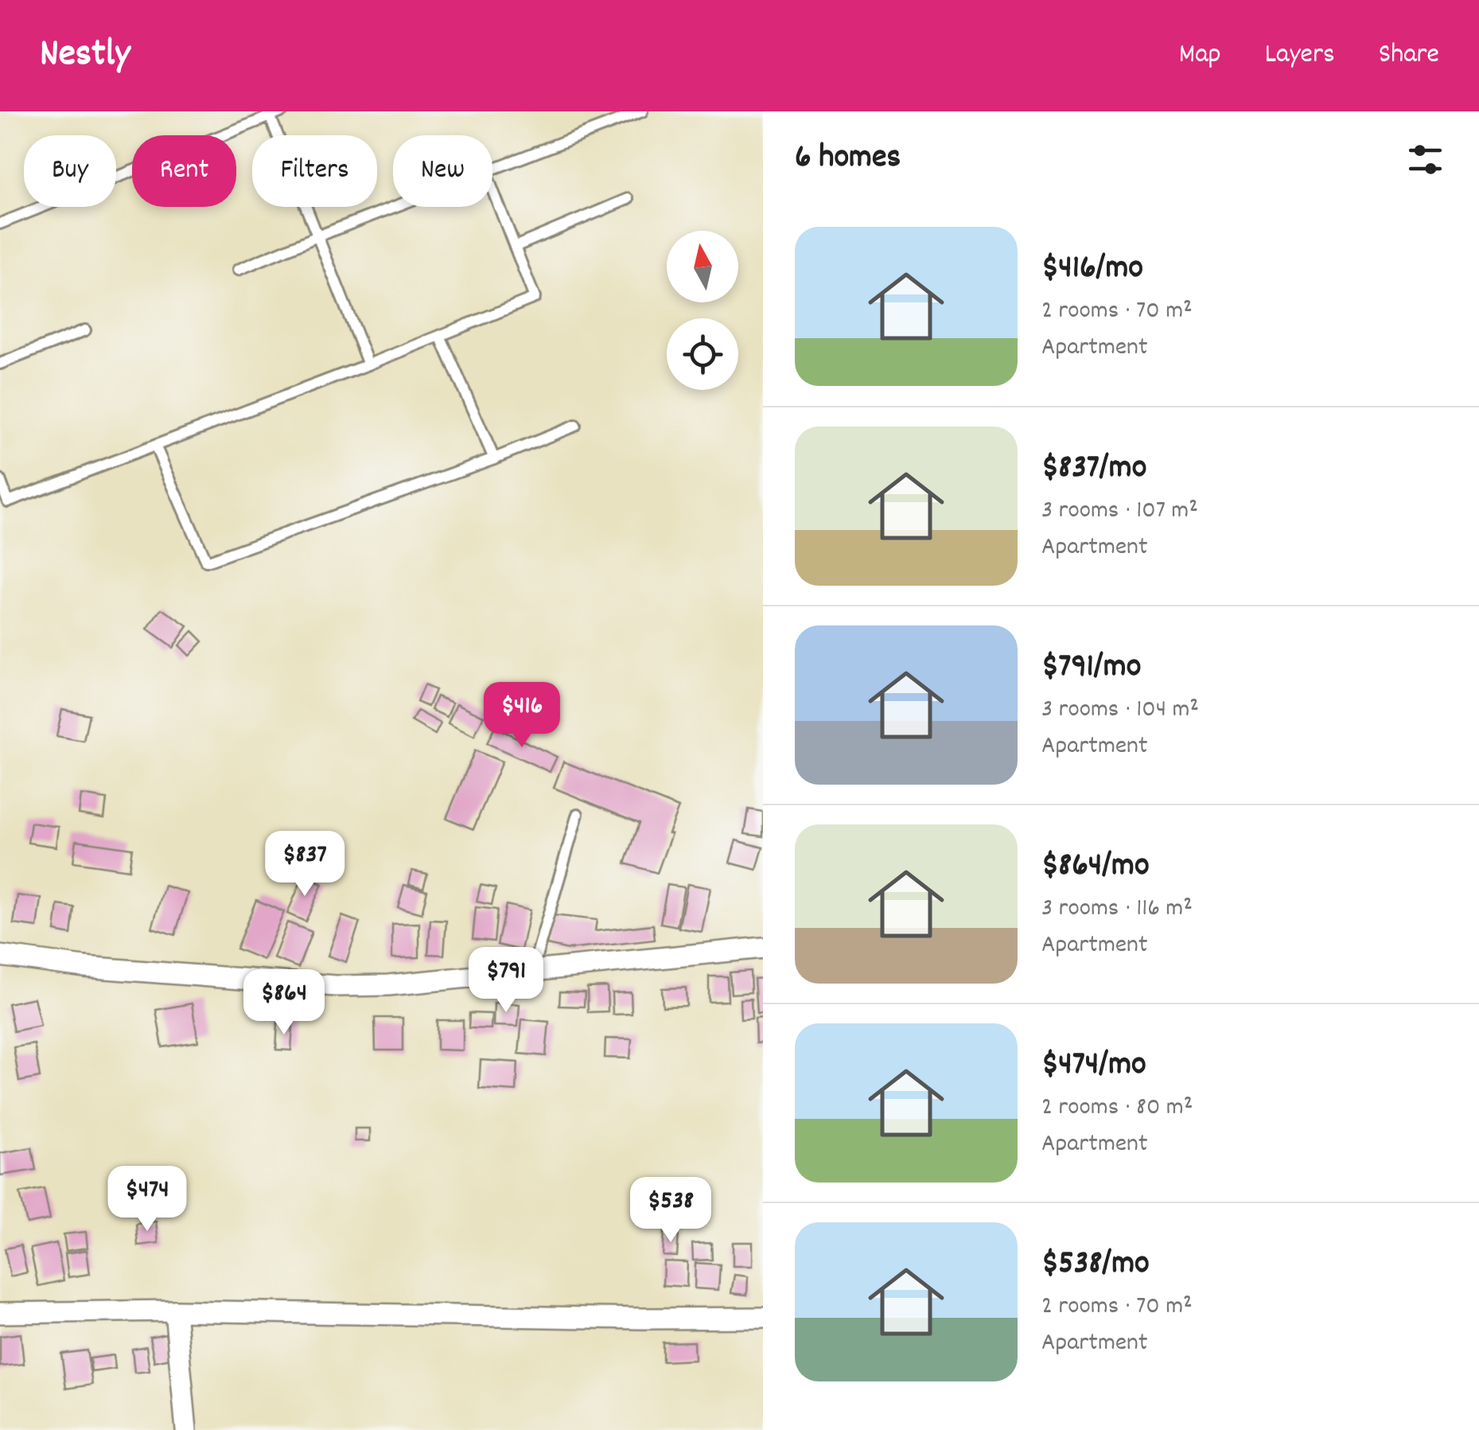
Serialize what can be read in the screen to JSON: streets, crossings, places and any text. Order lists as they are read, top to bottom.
{
  "north": "top",
  "page": {
    "header": "Nestly",
    "nav": ["Map", "Layers", "Share"],
    "heading": "6 homes",
    "chip": [
      "Buy",
      "Rent",
      "Filters",
      "New"
    ],
    "list": [
      {
        "name": "$416/mo",
        "note": "2 rooms · 70 m² · Apartment"
      },
      {
        "name": "$837/mo",
        "note": "3 rooms · 107 m² · Apartment"
      },
      {
        "name": "$791/mo",
        "note": "3 rooms · 104 m² · Apartment"
      },
      {
        "name": "$864/mo",
        "note": "3 rooms · 116 m² · Apartment"
      },
      {
        "name": "$474/mo",
        "note": "2 rooms · 80 m² · Apartment"
      },
      {
        "name": "$538/mo",
        "note": "2 rooms · 70 m² · Apartment"
      }
    ],
    "price": [
      "$416",
      "$837",
      "$791",
      "$864",
      "$474",
      "$538"
    ]
  }
}
